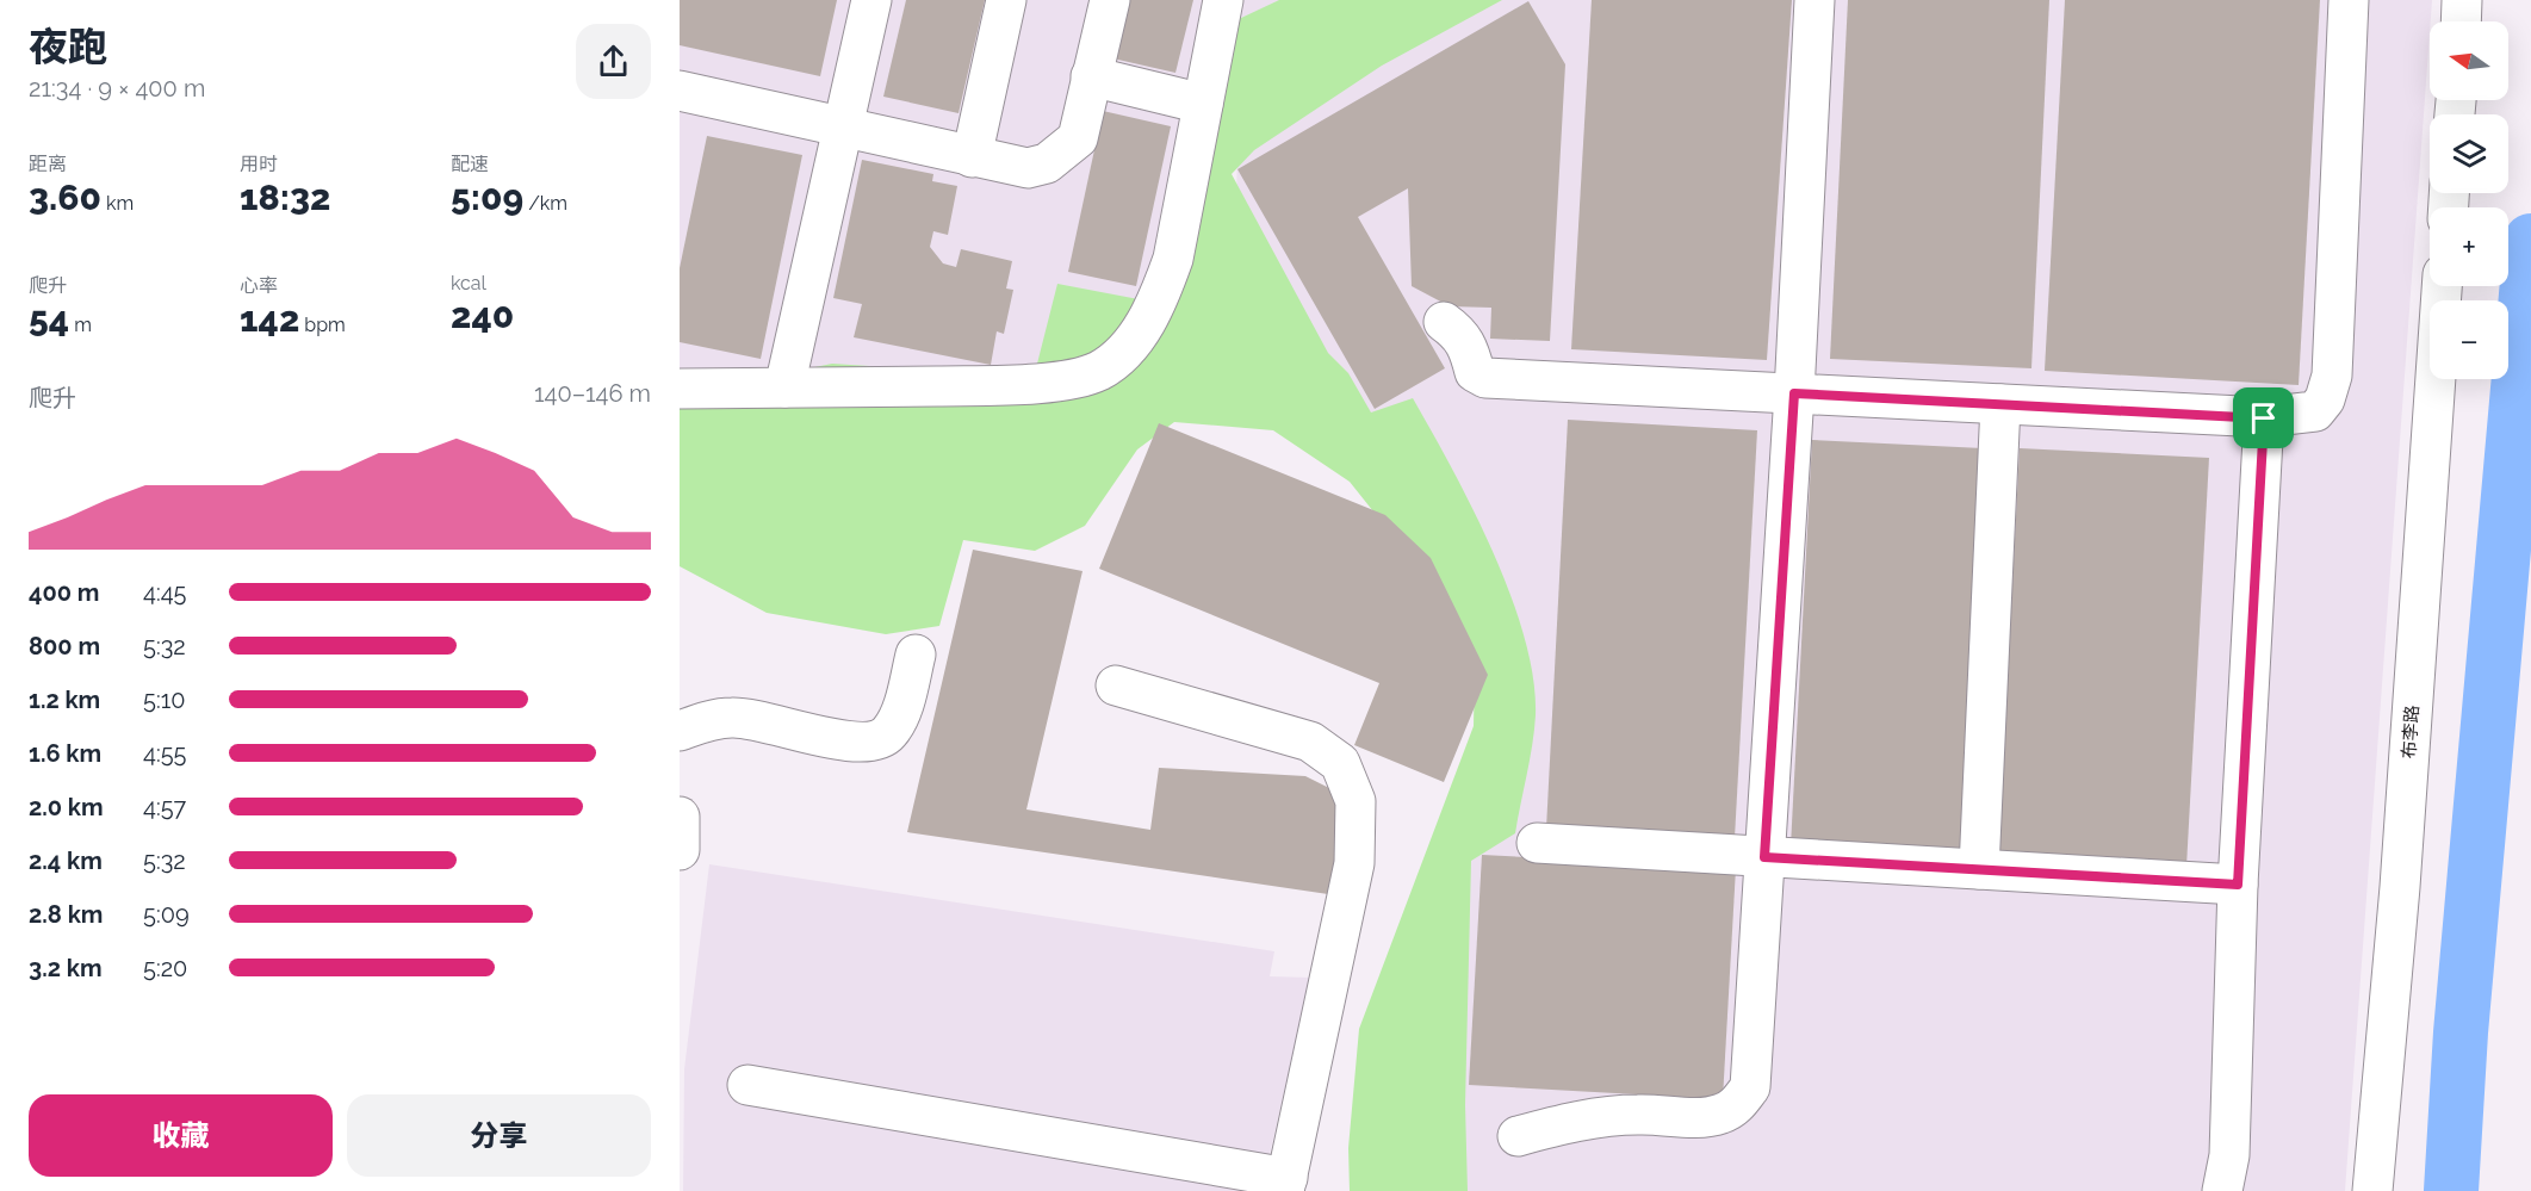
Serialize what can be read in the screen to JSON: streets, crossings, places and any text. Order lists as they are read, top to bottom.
{
  "streets": {
    "main road": ["布李路"]
  },
  "north": "left",
  "page": {
    "heading": ["夜跑", "21:34 · 9 × 400 m"],
    "map_buttons": ["+", "−"],
    "stats": [
      ["距离", "3.60 km"],
      ["用时", "18:32"],
      ["配速", "5:09 /km"],
      ["爬升", "54 m"],
      ["心率", "142 bpm"],
      ["kcal", "240"]
    ],
    "chart": ["爬升", "140–146 m"],
    "list": [
      {
        "name": "400 m",
        "note": "4:45"
      },
      {
        "name": "800 m",
        "note": "5:32"
      },
      {
        "name": "1.2 km",
        "note": "5:10"
      },
      {
        "name": "1.6 km",
        "note": "4:55"
      },
      {
        "name": "2.0 km",
        "note": "4:57"
      },
      {
        "name": "2.4 km",
        "note": "5:32"
      },
      {
        "name": "2.8 km",
        "note": "5:09"
      },
      {
        "name": "3.2 km",
        "note": "5:20"
      }
    ],
    "buttons": ["收藏", "分享"]
  }
}
